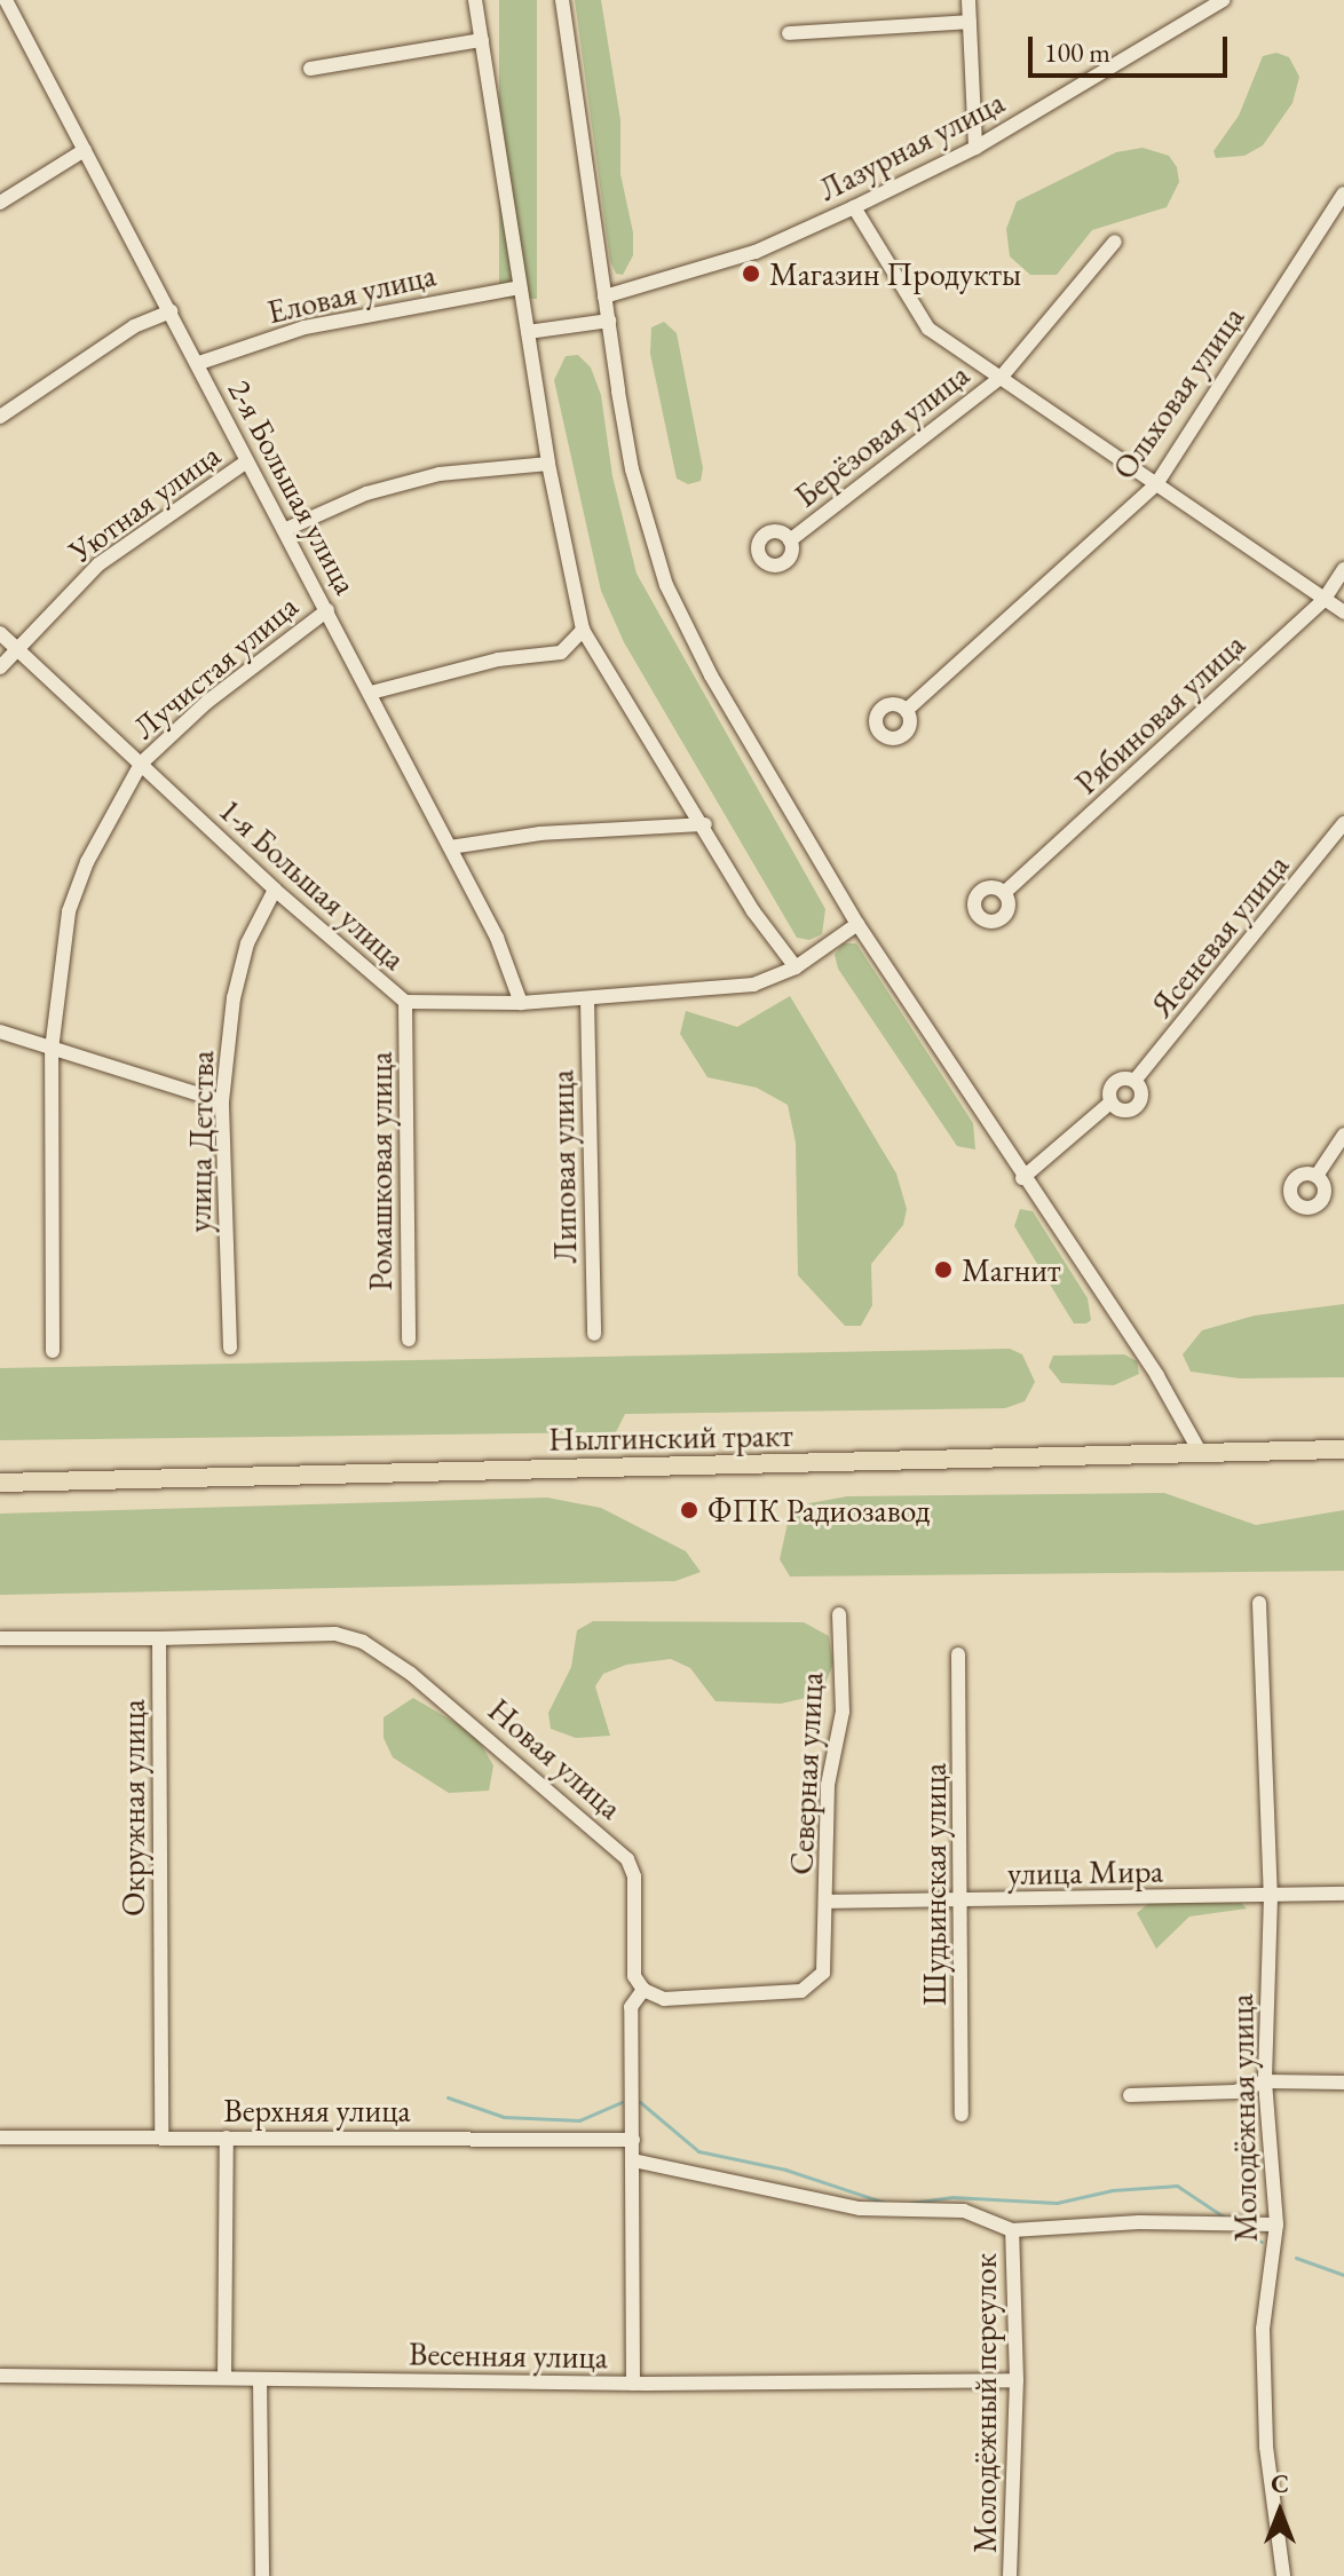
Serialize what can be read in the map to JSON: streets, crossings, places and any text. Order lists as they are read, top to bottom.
{
  "streets": {
    "main road": ["Нылгинский тракт"],
    "street": [
      "Лазурная улица",
      "Еловая улица",
      "Ольховая улица",
      "Берёзовая улица",
      "2-я Большая улица",
      "Уютная улица",
      "Лучистая улица",
      "Рябиновая улица",
      "1-я Большая улица",
      "Ясеневая улица",
      "улица Детства",
      "Липовая улица",
      "Ромашковая улица",
      "Новая улица",
      "Северная улица",
      "Окружная улица",
      "улица Мира",
      "Шудьинская улица",
      "Верхняя улица",
      "Молодёжная улица",
      "Весенняя улица",
      "Молодёжный переулок"
    ]
  },
  "crossings": [
    ["Еловая улица", "2-я Большая улица"],
    ["2-я Большая улица", "Уютная улица"],
    ["2-я Большая улица", "Лучистая улица"],
    ["2-я Большая улица", "1-я Большая улица"],
    ["Уютная улица", "1-я Большая улица"],
    ["Лучистая улица", "1-я Большая улица"],
    ["1-я Большая улица", "улица Детства"],
    ["1-я Большая улица", "Липовая улица"],
    ["1-я Большая улица", "Ромашковая улица"],
    ["Новая улица", "Северная улица"],
    ["Новая улица", "Окружная улица"],
    ["Северная улица", "улица Мира"],
    ["Окружная улица", "Верхняя улица"],
    ["улица Мира", "Шудьинская улица"],
    ["улица Мира", "Молодёжная улица"],
    ["Весенняя улица", "Молодёжный переулок"]
  ],
  "places": ["Магазин Продукты", "Магнит", "ФПК Радиозавод"],
  "scale_bar": "100 m",
  "north": "top"
}
